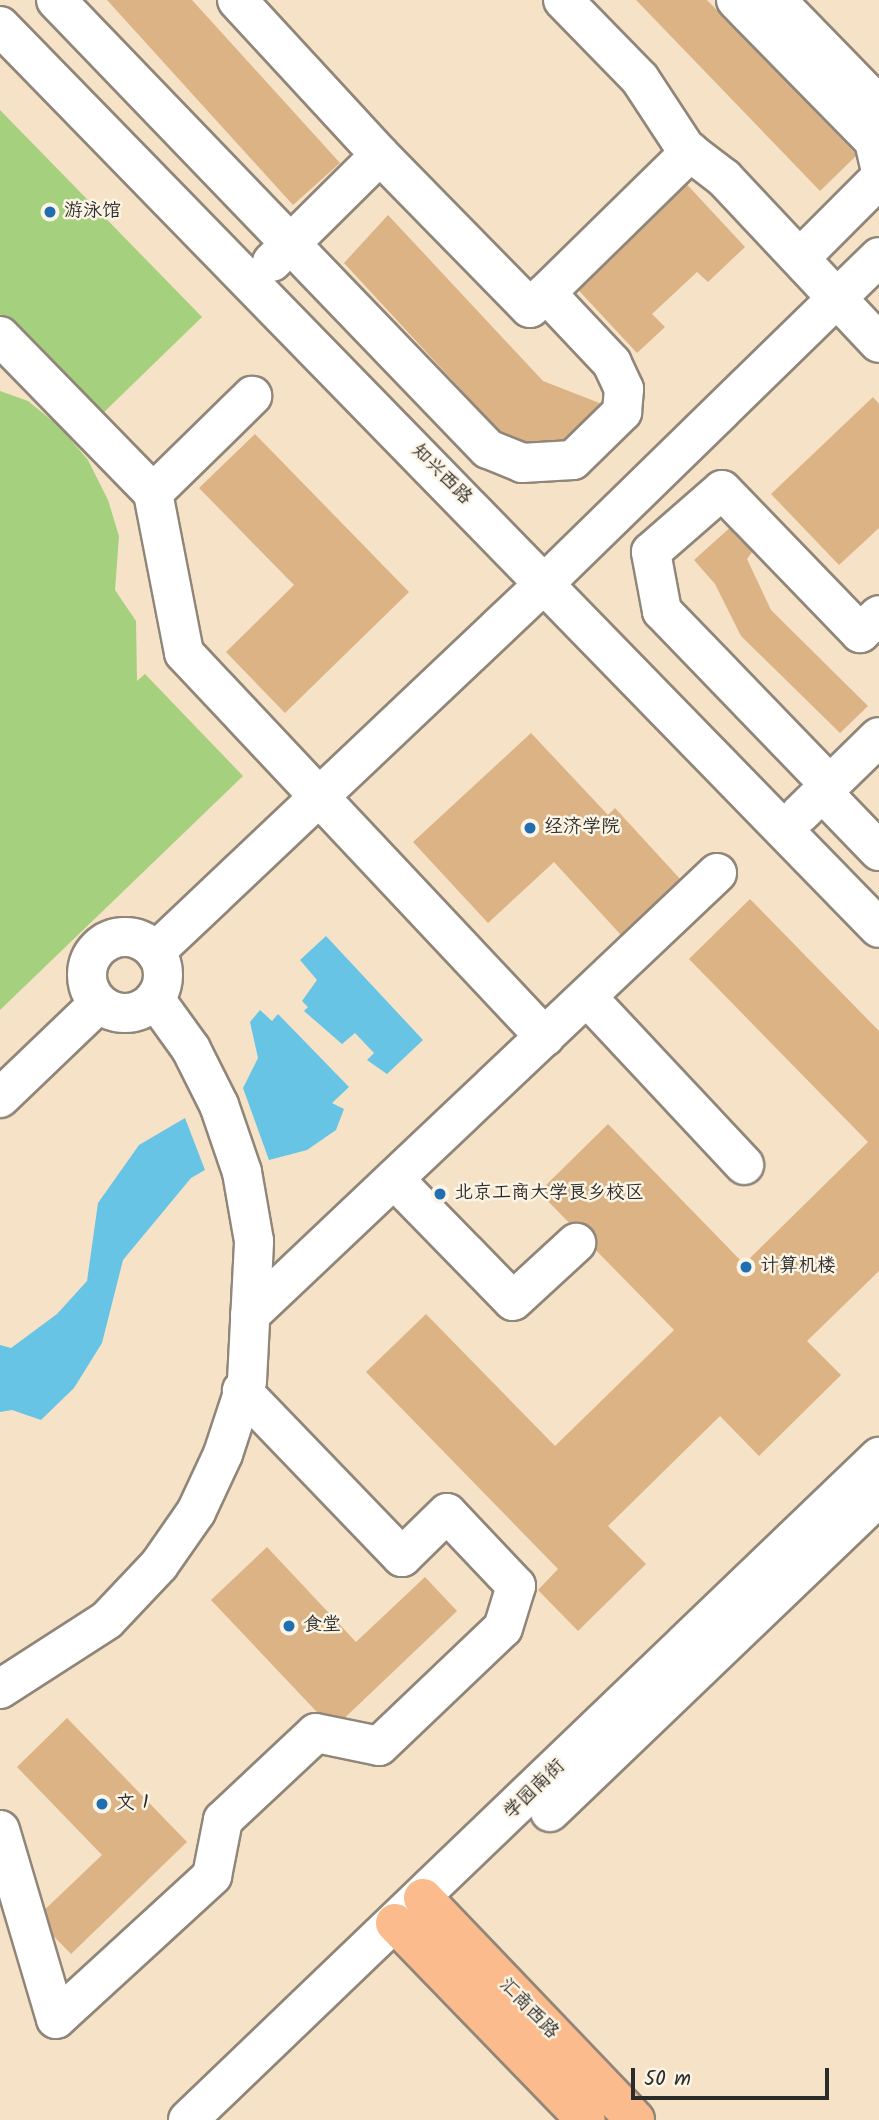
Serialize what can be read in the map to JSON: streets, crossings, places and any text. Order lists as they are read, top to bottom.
{
  "streets": {
    "main road": ["汇商西路"],
    "street": ["知兴西路", "学园南街"]
  },
  "crossings": [
    ["学园南街", "汇商西路"]
  ],
  "places": [
    "游泳馆",
    "经济学院",
    "北京工商大学良乡校区",
    "计算机楼",
    "食堂",
    "文 1"
  ],
  "scale_bar": "50 m"
}
